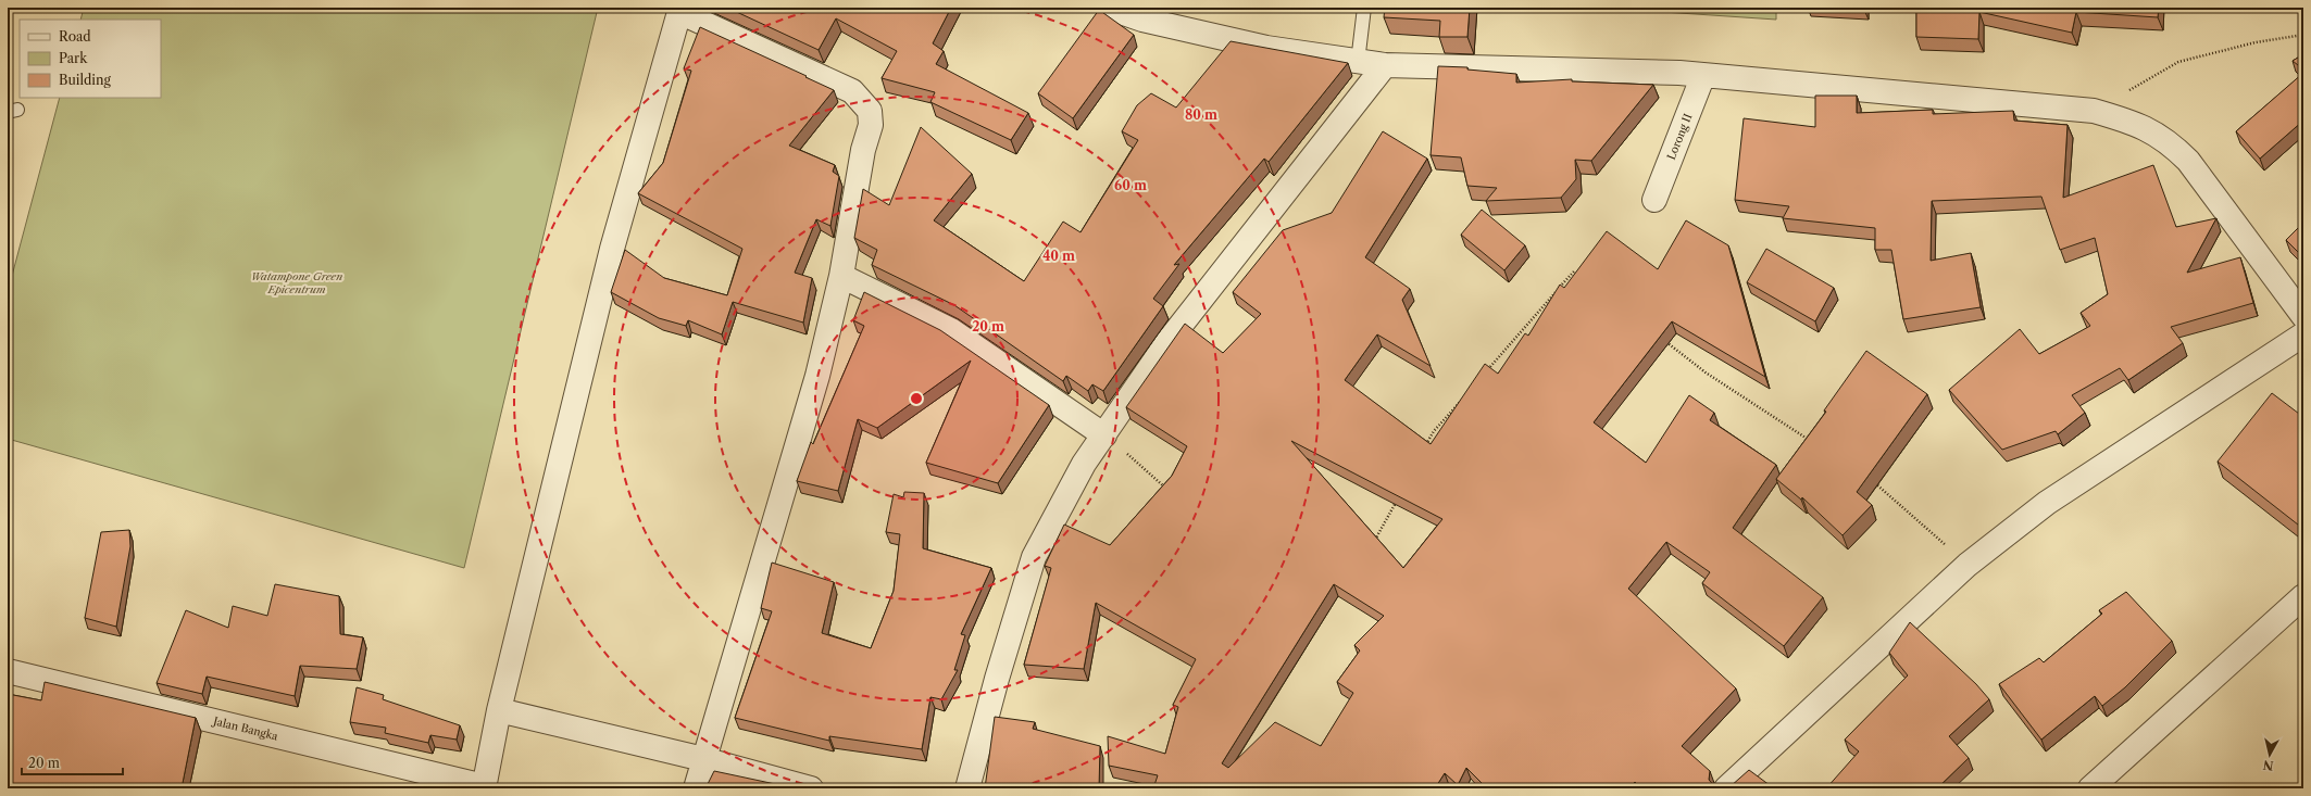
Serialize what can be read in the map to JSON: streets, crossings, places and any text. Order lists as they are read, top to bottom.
{
  "streets": {
    "street": ["Lorong II", "Jalan Bangka"]
  },
  "parks": ["Watampone Green Epicentrum"],
  "legend": ["Road", "Park", "Building"],
  "scale_bar": "20 m",
  "north": "bottom",
  "rings": [
    "80 m",
    "60 m",
    "40 m",
    "20 m"
  ]
}
